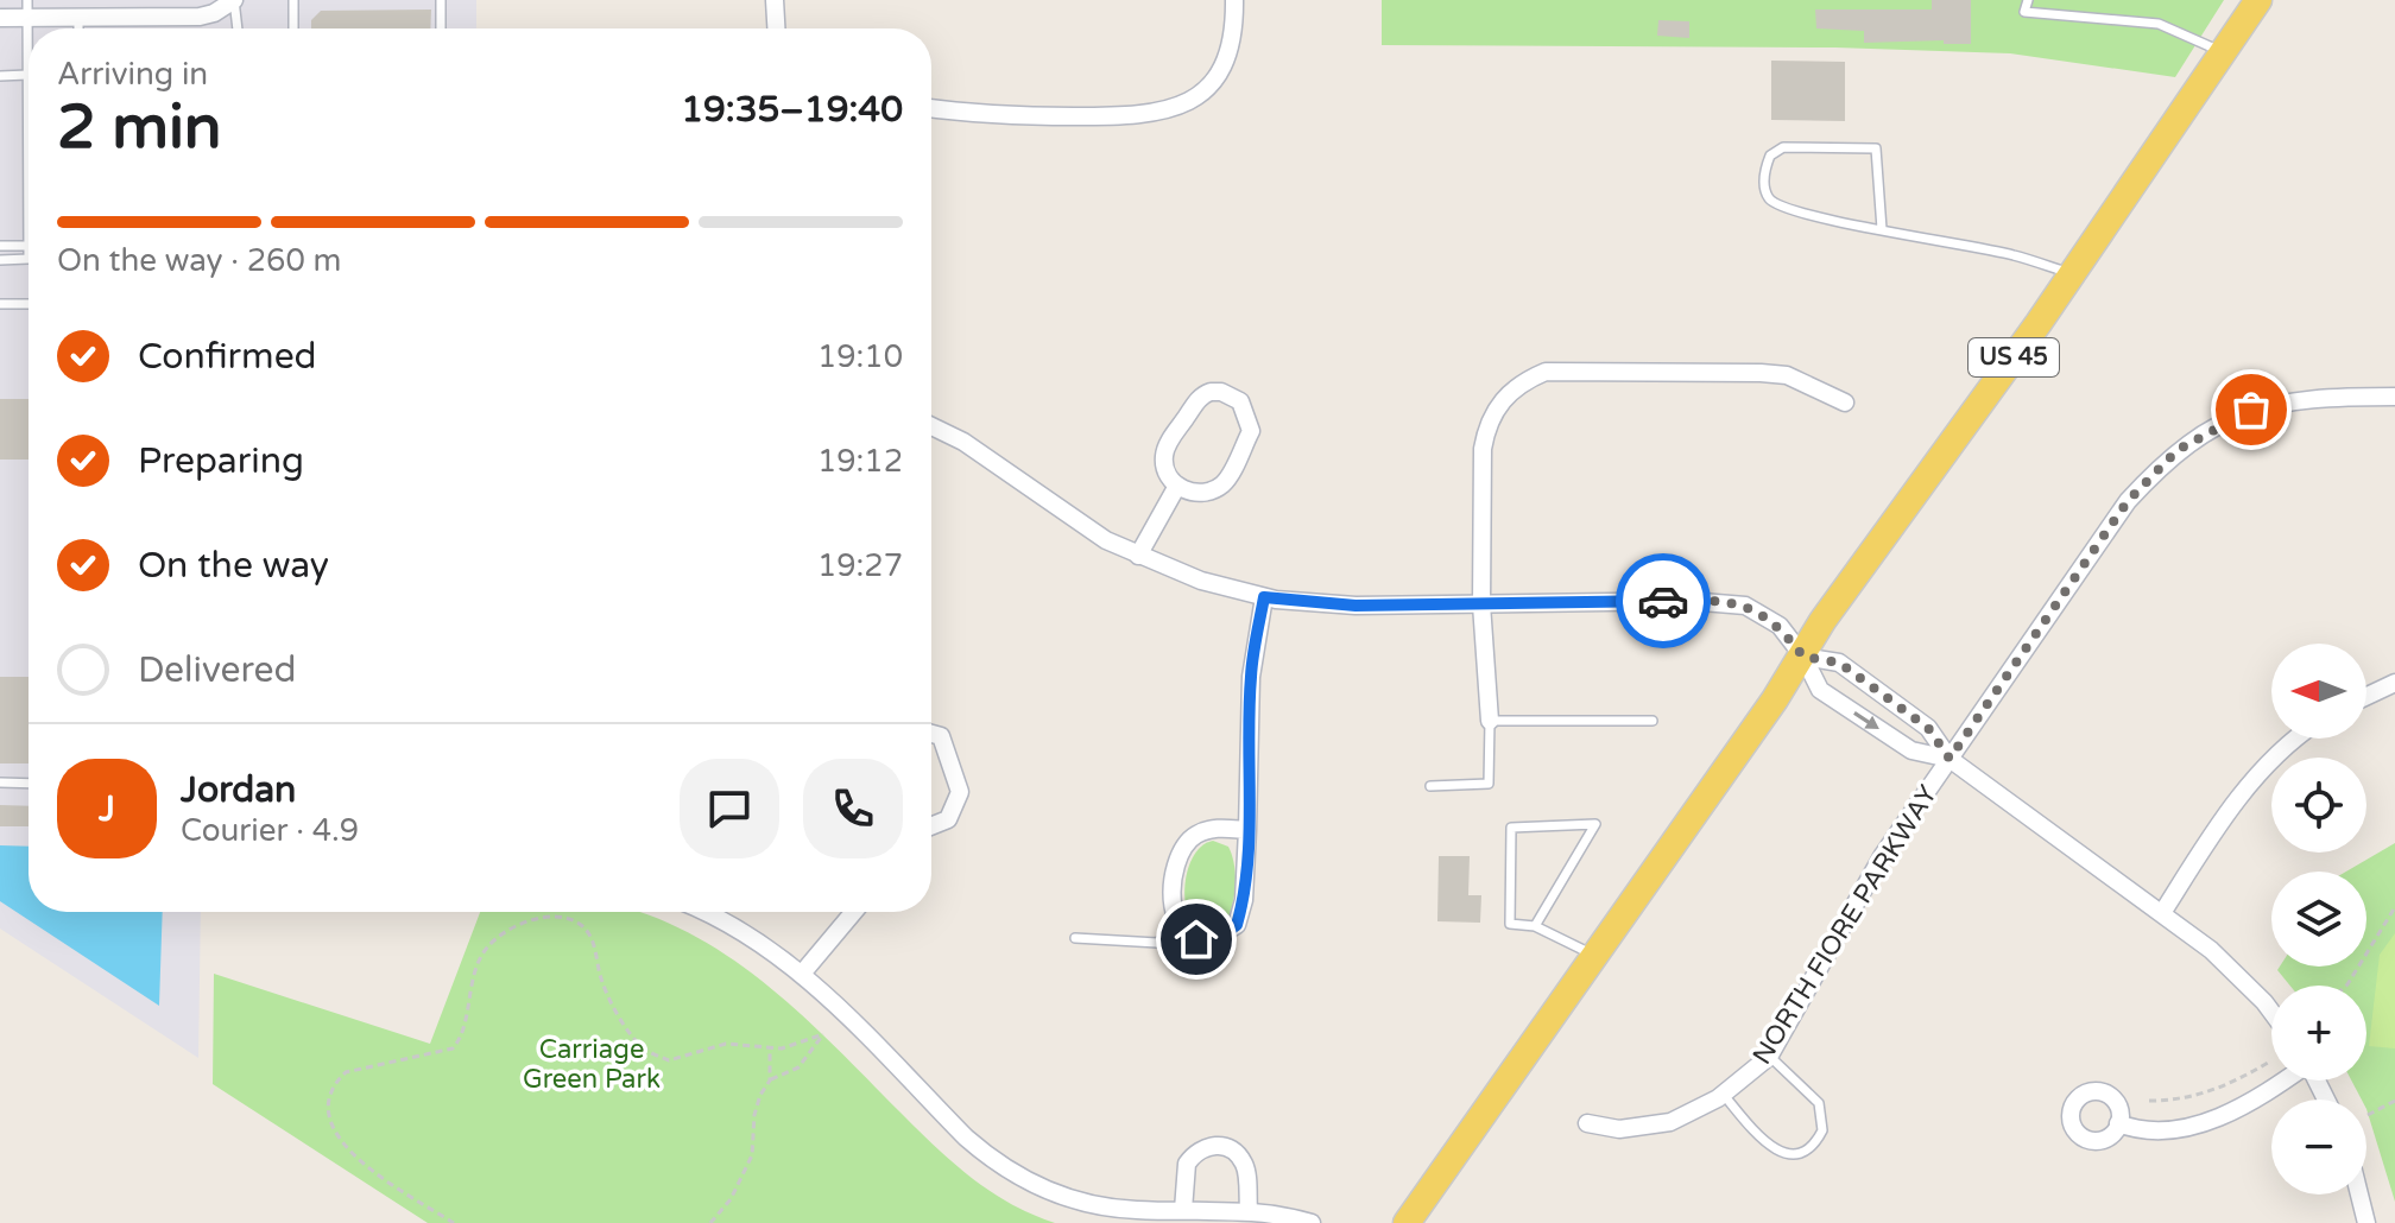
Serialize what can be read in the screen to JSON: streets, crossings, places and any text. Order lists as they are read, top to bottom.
{
  "streets": {
    "main road": ["US 45"],
    "street": ["NORTH FIORE PARKWAY"]
  },
  "parks": ["Carriage Green Park"],
  "north": "left",
  "page": {
    "heading": ["2 min", "Arriving in", "19:35–19:40"],
    "panel": ["Jordan", "Courier · 4.9"],
    "bar": "On the way · 260 m",
    "list": [
      ["Confirmed", "19:10"],
      ["Preparing", "19:12"],
      ["On the way", "19:27"],
      "Delivered"
    ],
    "map_buttons": ["+", "−"],
    "round": "J"
  }
}
